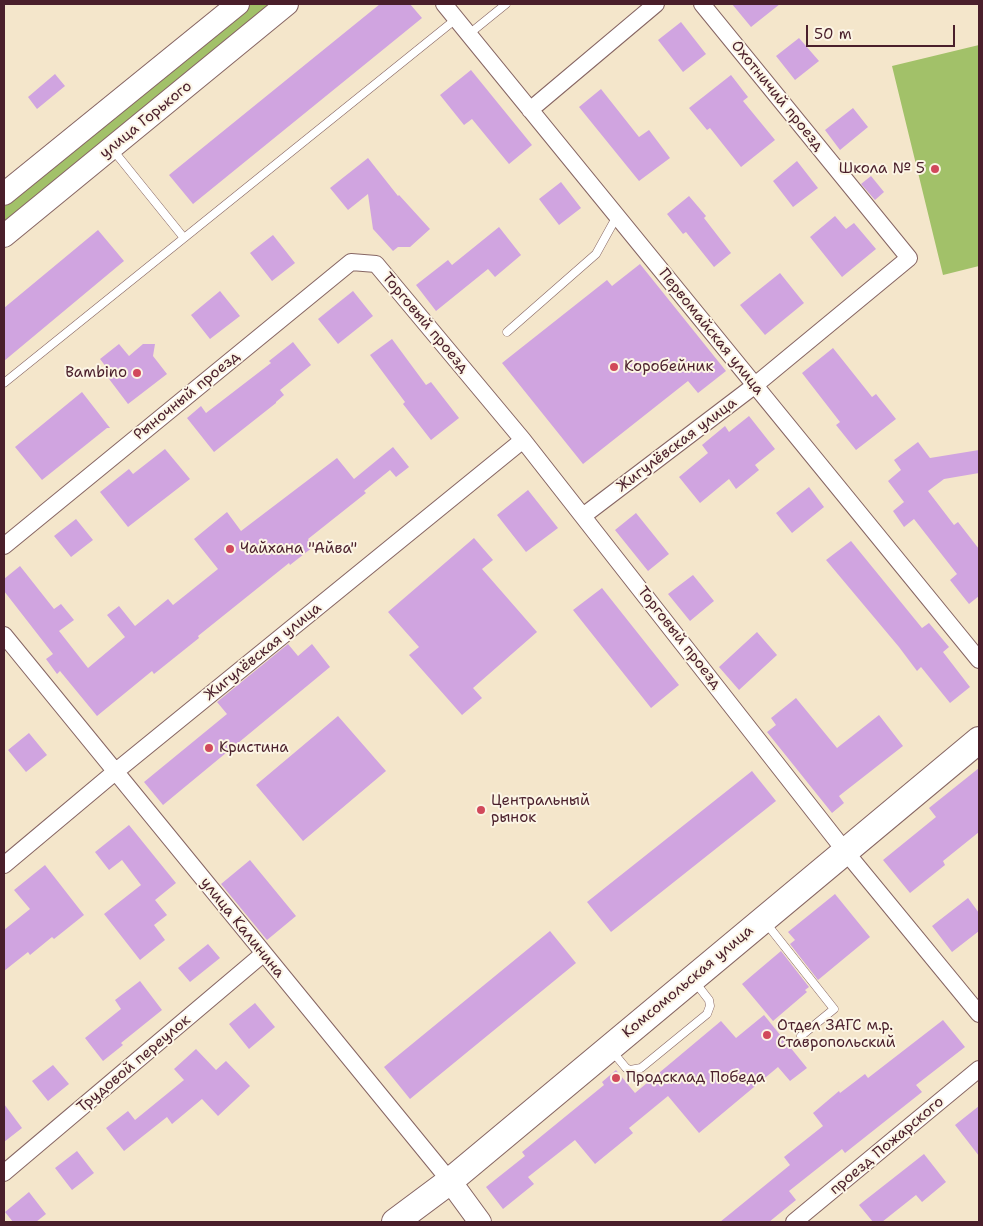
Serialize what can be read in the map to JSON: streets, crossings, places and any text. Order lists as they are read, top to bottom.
{
  "streets": {
    "main road": ["улица Горького", "улица Калинина", "Комсомольская улица"],
    "street": [
      "Охотничий проезд",
      "Торговый проезд",
      "Первомайская улица",
      "Рыночный проезд",
      "Жигулёвская улица",
      "Трудовой переулок",
      "проезд Пожарского"
    ]
  },
  "crossings": [
    ["Охотничий проезд", "Жигулёвская улица"],
    ["Торговый проезд", "Рыночный проезд"],
    ["Торговый проезд", "Жигулёвская улица"],
    ["Торговый проезд", "Комсомольская улица"],
    ["Первомайская улица", "Жигулёвская улица"],
    ["Жигулёвская улица", "улица Калинина"],
    ["улица Калинина", "Комсомольская улица"],
    ["улица Калинина", "Трудовой переулок"]
  ],
  "places": [
    "Школа № 5",
    "Коробейник",
    "Bambino",
    "Чайхана \"Айва\"",
    "Кристина",
    "Центральный рынок",
    "Отдел ЗАГС м.р. Ставропольский",
    "Продсклад Победа"
  ],
  "scale_bar": "50 m"
}
